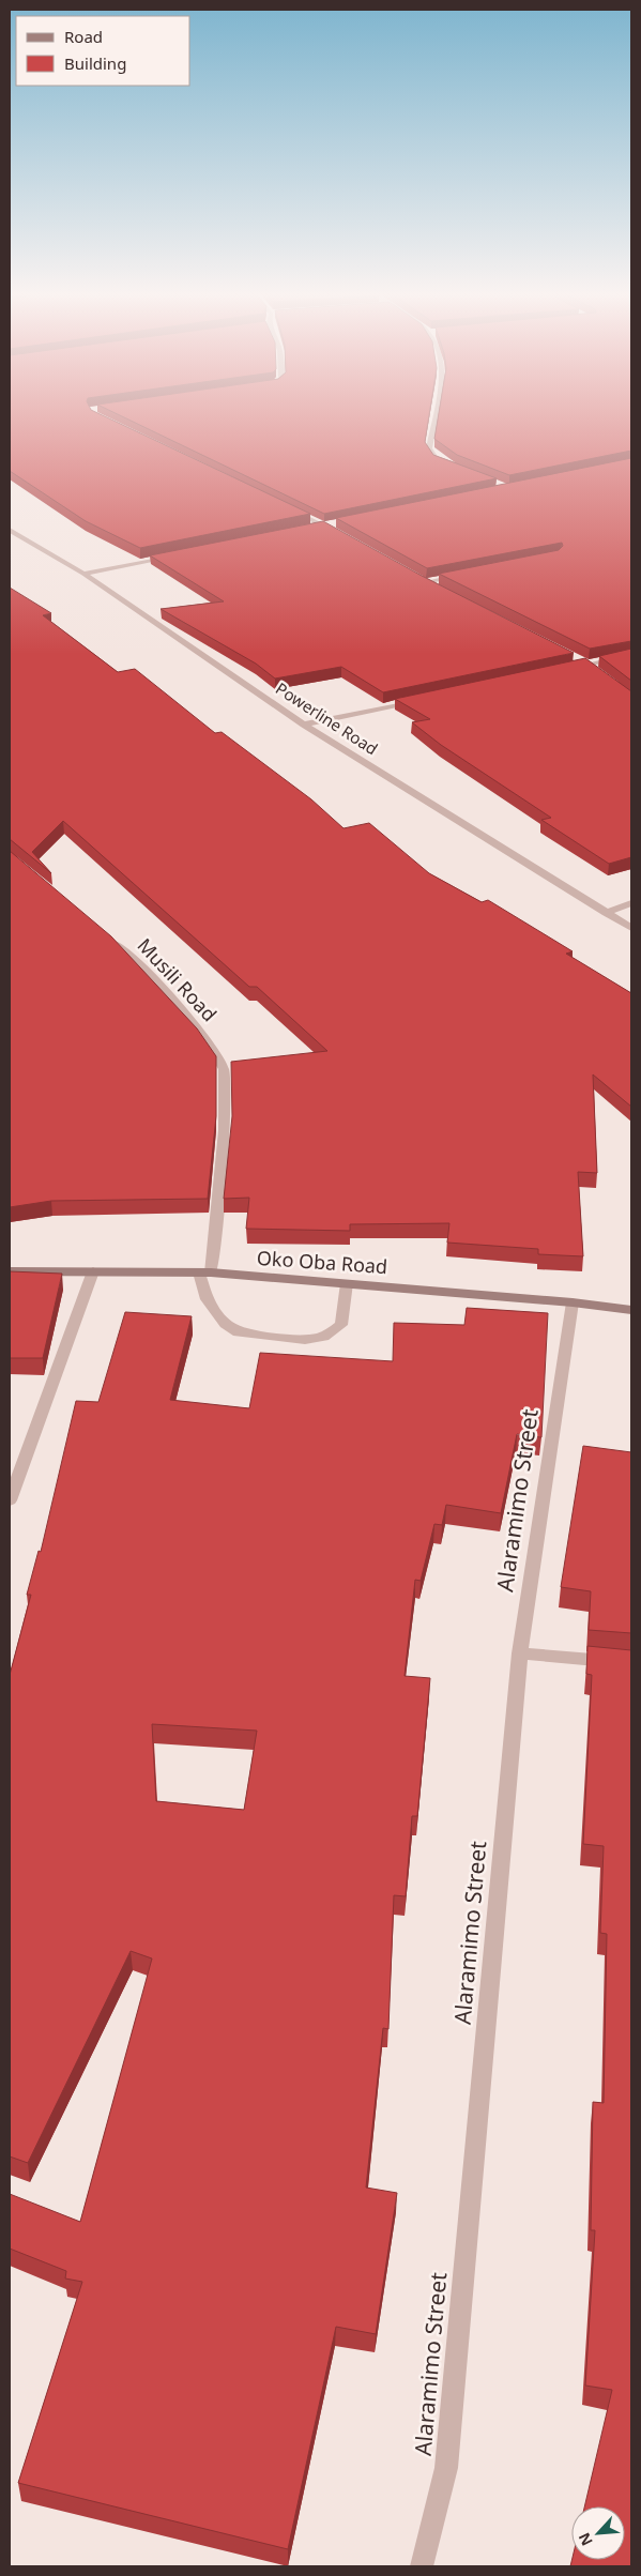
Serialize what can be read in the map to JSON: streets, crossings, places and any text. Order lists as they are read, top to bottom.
{
  "streets": {
    "street": [
      "Powerline Road",
      "Musili Road",
      "Oko Oba Road",
      "Alaramimo Street"
    ]
  },
  "crossings": [
    ["Musili Road", "Oko Oba Road"],
    ["Oko Oba Road", "Alaramimo Street"]
  ],
  "legend": ["Road", "Building"],
  "north": "bottom left"
}
